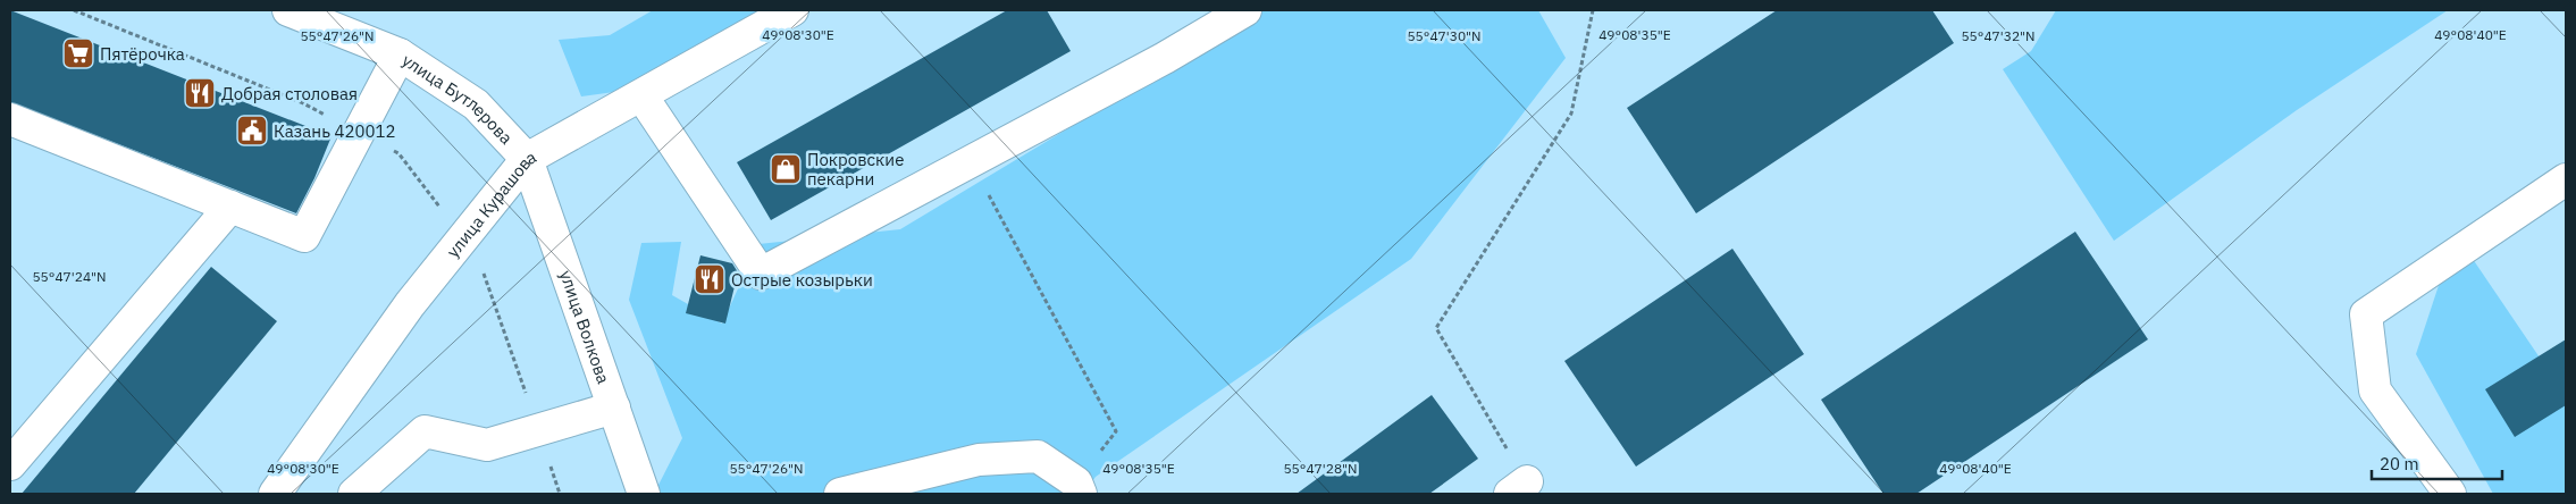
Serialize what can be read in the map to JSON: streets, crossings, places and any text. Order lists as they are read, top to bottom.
{
  "streets": {
    "main road": ["улица Бутлерова", "улица Курашова", "улица Волкова"]
  },
  "crossings": [
    ["улица Бутлерова", "улица Курашова"],
    ["улица Бутлерова", "улица Волкова"],
    ["улица Курашова", "улица Волкова"]
  ],
  "places": {
    "supermarket": ["Пятёрочка"],
    "restaurant": ["Добрая столовая", "Острые козырьки"],
    "public building": ["Казань 420012"],
    "shop": ["Покровские пекарни"]
  },
  "scale_bar": "20 m",
  "coordinates": [
    "49°08'30\"E",
    "49°08'35\"E",
    "49°08'40\"E",
    "55°47'26\"N",
    "55°47'30\"N",
    "55°47'32\"N",
    "55°47'24\"N",
    "55°47'28\"N"
  ]
}
